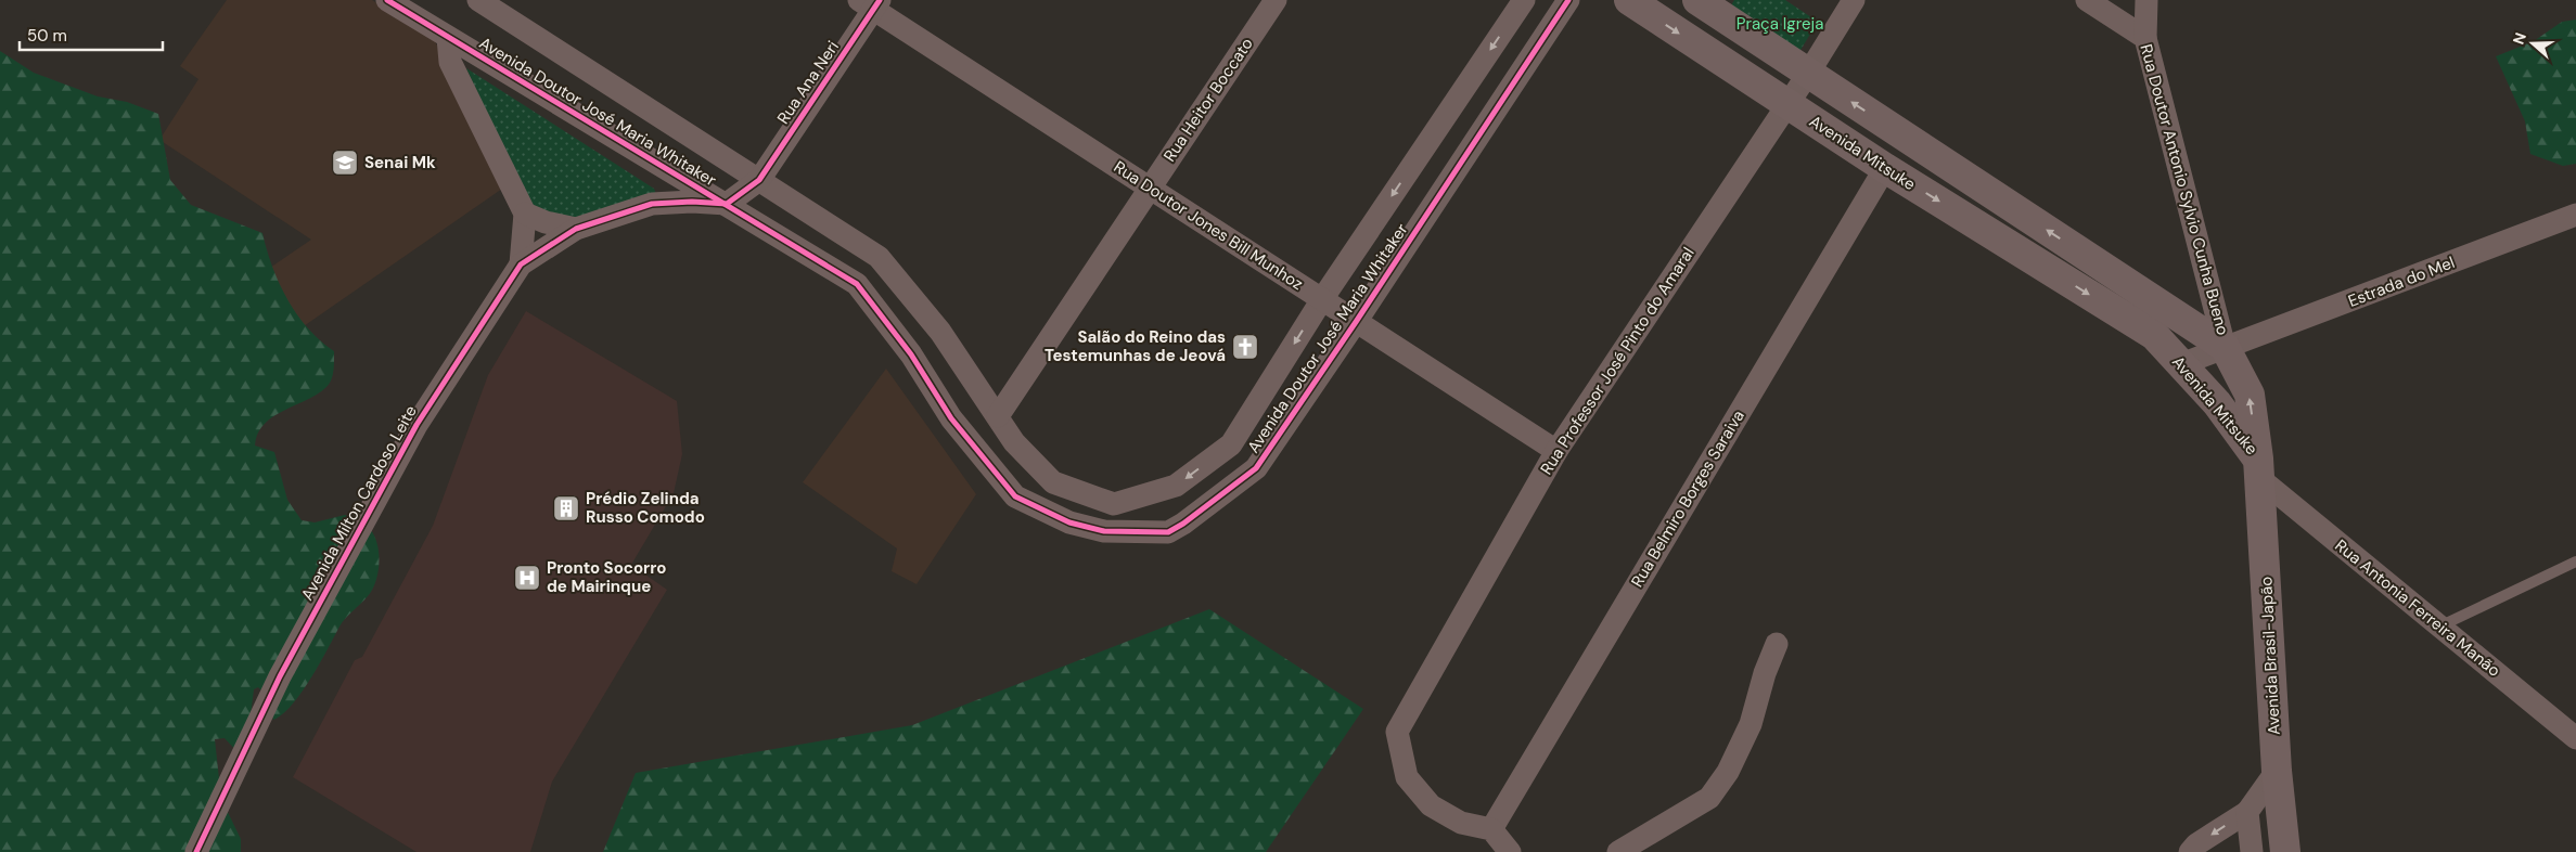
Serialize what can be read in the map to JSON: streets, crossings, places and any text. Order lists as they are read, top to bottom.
{
  "streets": {
    "main road": ["Avenida Mitsuke", "Avenida Brasil-Japão"],
    "street": [
      "Rua Ana Neri",
      "Rua Heitor Boccato",
      "Avenida Doutor José Maria Whitaker",
      "Rua Doutor Antonio Sylvio Cunha Bueno",
      "Rua Doutor Jones Bill Munhoz",
      "Estrada do Mel",
      "Rua Professor José Pinto do Amaral",
      "Rua Belmiro Borges Saraiva",
      "Avenida Milton Cardoso Leite",
      "Rua Antonia Ferreira Manão"
    ]
  },
  "crossings": [
    ["Rua Ana Neri", "Avenida Doutor José Maria Whitaker"],
    ["Rua Ana Neri", "Rua Doutor Jones Bill Munhoz"],
    ["Rua Heitor Boccato", "Avenida Doutor José Maria Whitaker"],
    ["Rua Heitor Boccato", "Rua Doutor Jones Bill Munhoz"],
    ["Avenida Doutor José Maria Whitaker", "Rua Doutor Jones Bill Munhoz"],
    ["Avenida Doutor José Maria Whitaker", "Avenida Milton Cardoso Leite"],
    ["Avenida Mitsuke", "Rua Doutor Antonio Sylvio Cunha Bueno"],
    ["Avenida Mitsuke", "Estrada do Mel"],
    ["Avenida Mitsuke", "Rua Professor José Pinto do Amaral"],
    ["Avenida Mitsuke", "Rua Belmiro Borges Saraiva"],
    ["Avenida Mitsuke", "Rua Antonia Ferreira Manão"],
    ["Avenida Mitsuke", "Avenida Brasil-Japão"],
    ["Rua Doutor Antonio Sylvio Cunha Bueno", "Estrada do Mel"],
    ["Rua Doutor Jones Bill Munhoz", "Rua Professor José Pinto do Amaral"],
    ["Rua Professor José Pinto do Amaral", "Rua Belmiro Borges Saraiva"],
    ["Rua Antonia Ferreira Manão", "Avenida Brasil-Japão"]
  ],
  "parks": ["Praça Igreja"],
  "places": {
    "school or university": ["Senai Mk"],
    "church": ["Salão do Reino das Testemunhas de Jeová"],
    "building": ["Prédio Zelinda Russo Comodo"],
    "hospital": ["Pronto Socorro de Mairinque"]
  },
  "scale_bar": "50 m",
  "north": "left"
}
